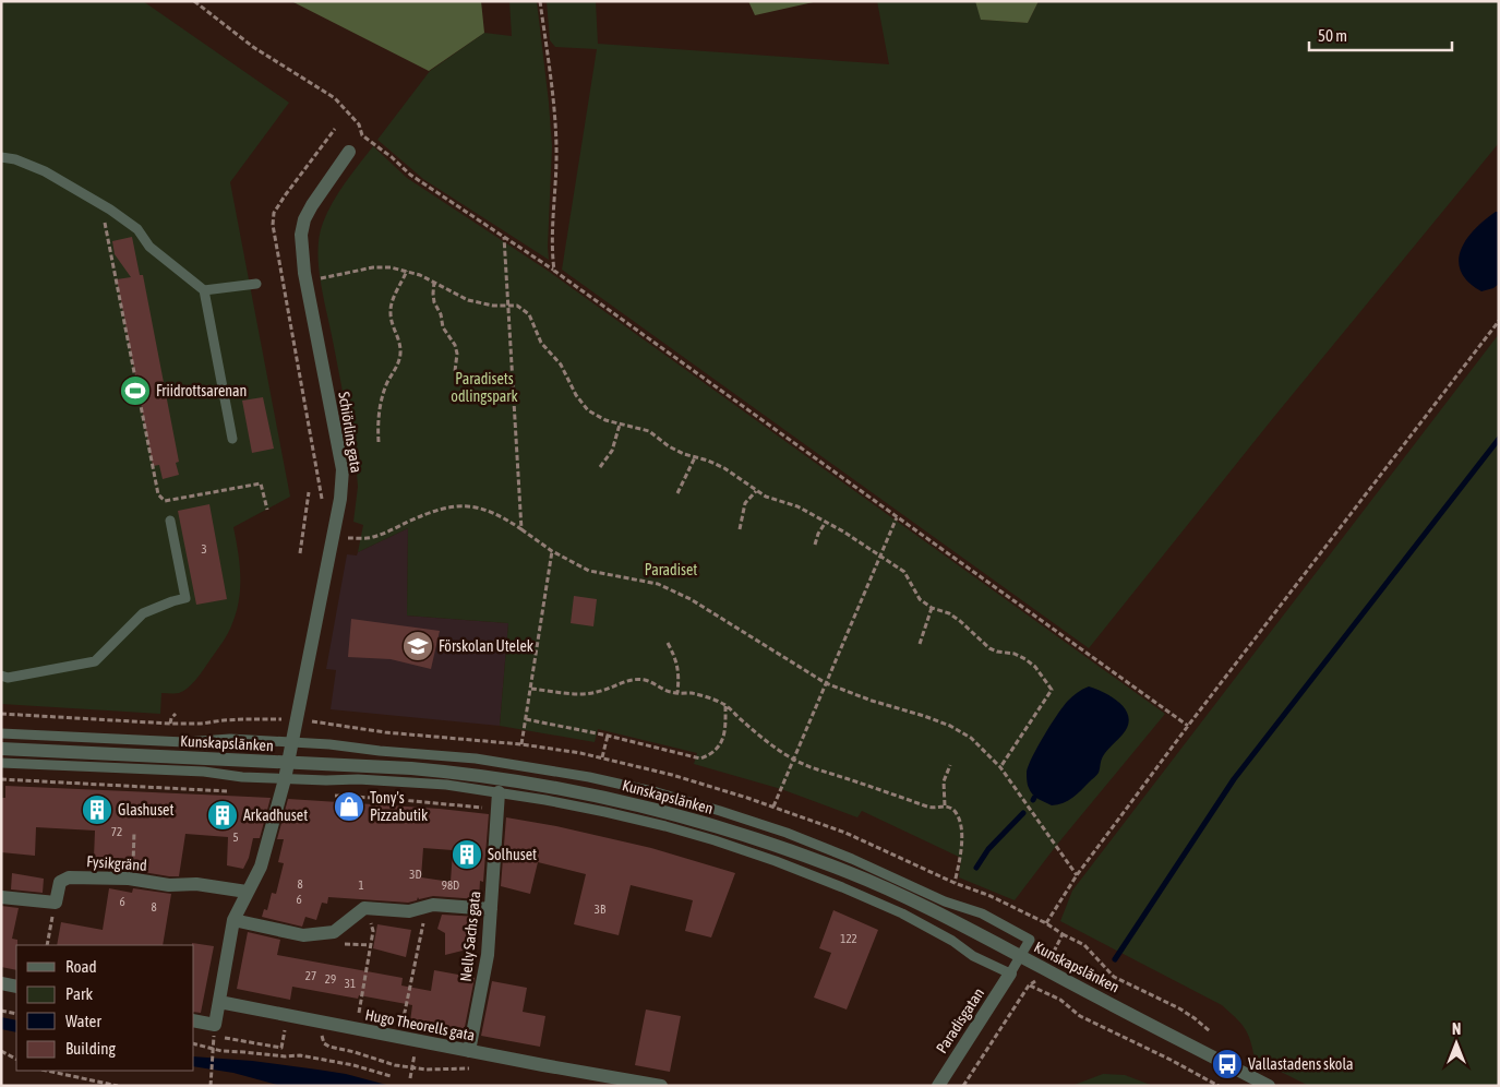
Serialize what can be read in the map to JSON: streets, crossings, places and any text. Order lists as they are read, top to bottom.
{
  "streets": {
    "street": [
      "Schiörlins gata",
      "Kunskapslänken",
      "Fysikgränd",
      "Nelly Sachs gata",
      "Paradisgatan",
      "Hugo Theorells gata"
    ]
  },
  "crossings": [
    ["Schiörlins gata", "Kunskapslänken"],
    ["Schiörlins gata", "Fysikgränd"],
    ["Schiörlins gata", "Hugo Theorells gata"],
    ["Nelly Sachs gata", "Hugo Theorells gata"]
  ],
  "parks": ["Paradisets odlingspark", "Paradiset"],
  "places": {
    "sports": ["Friidrottsarenan"],
    "school or university": ["Förskolan Utelek"],
    "shop": ["Tony's Pizzabutik"],
    "building": ["Glashuset", "Arkadhuset", "Solhuset"],
    "bus stop": ["Vallastadens skola"]
  },
  "house_numbers": [
    "3",
    "72",
    "5",
    "3D",
    "8",
    "1",
    "98D",
    "6",
    "6",
    "8",
    "3B",
    "122",
    "27",
    "29",
    "31"
  ],
  "legend": [
    "Road",
    "Park",
    "Water",
    "Building"
  ],
  "scale_bar": "50 m",
  "north": "top"
}
